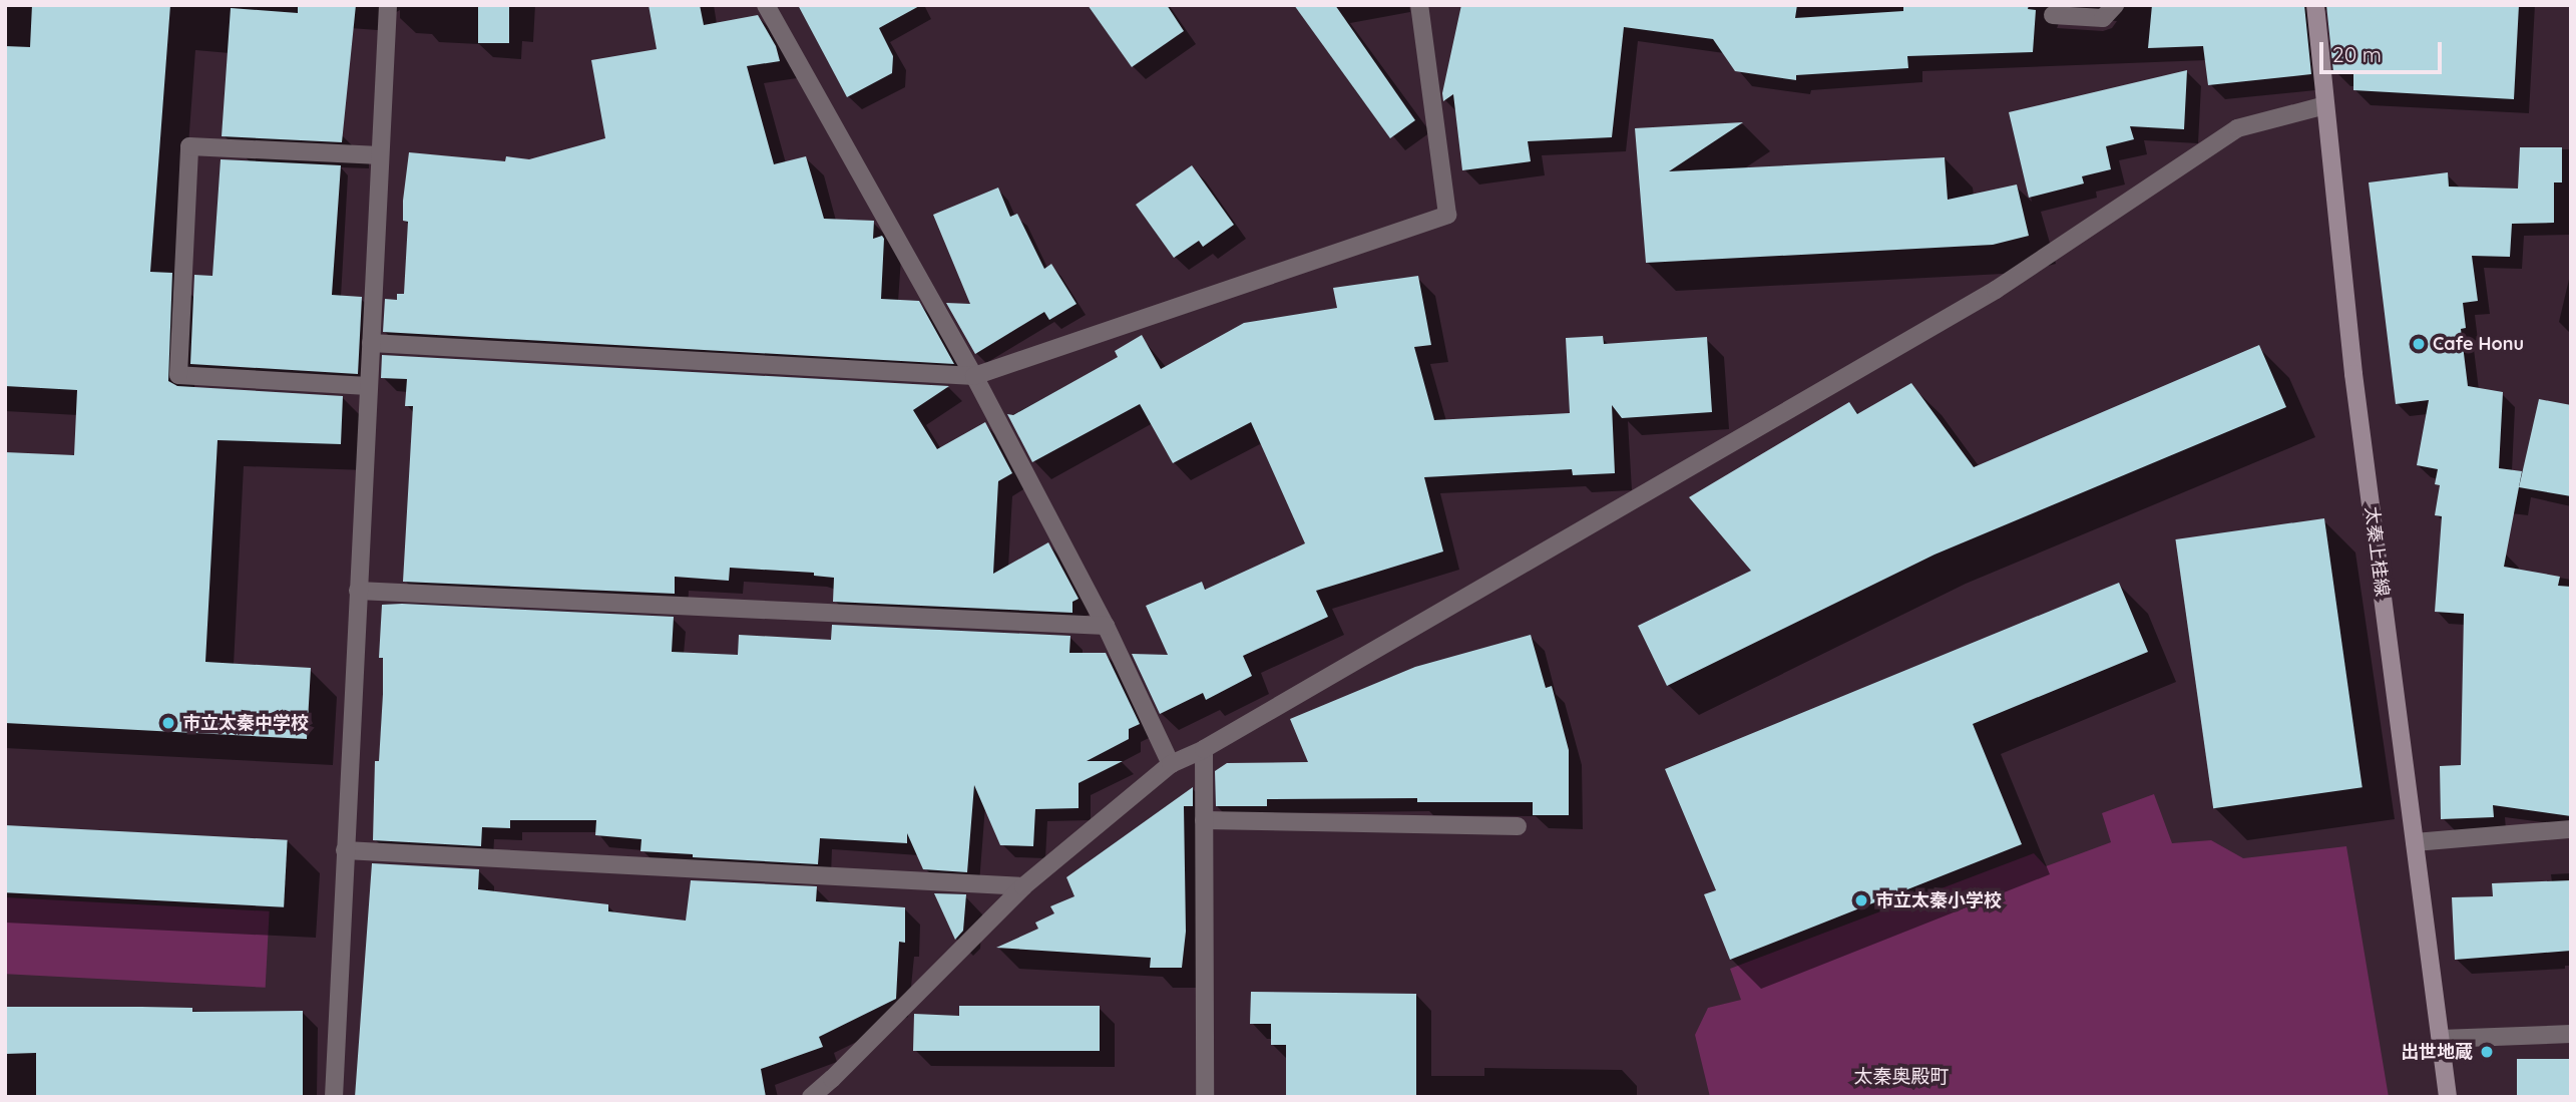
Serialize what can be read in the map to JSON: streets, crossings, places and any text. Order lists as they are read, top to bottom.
{
  "streets": {
    "main road": ["太秦上桂線"]
  },
  "districts": ["太秦奥殿町"],
  "places": [
    "Cafe Honu",
    "市立太秦中学校",
    "市立太秦小学校",
    "出世地蔵"
  ],
  "scale_bar": "20 m"
}
